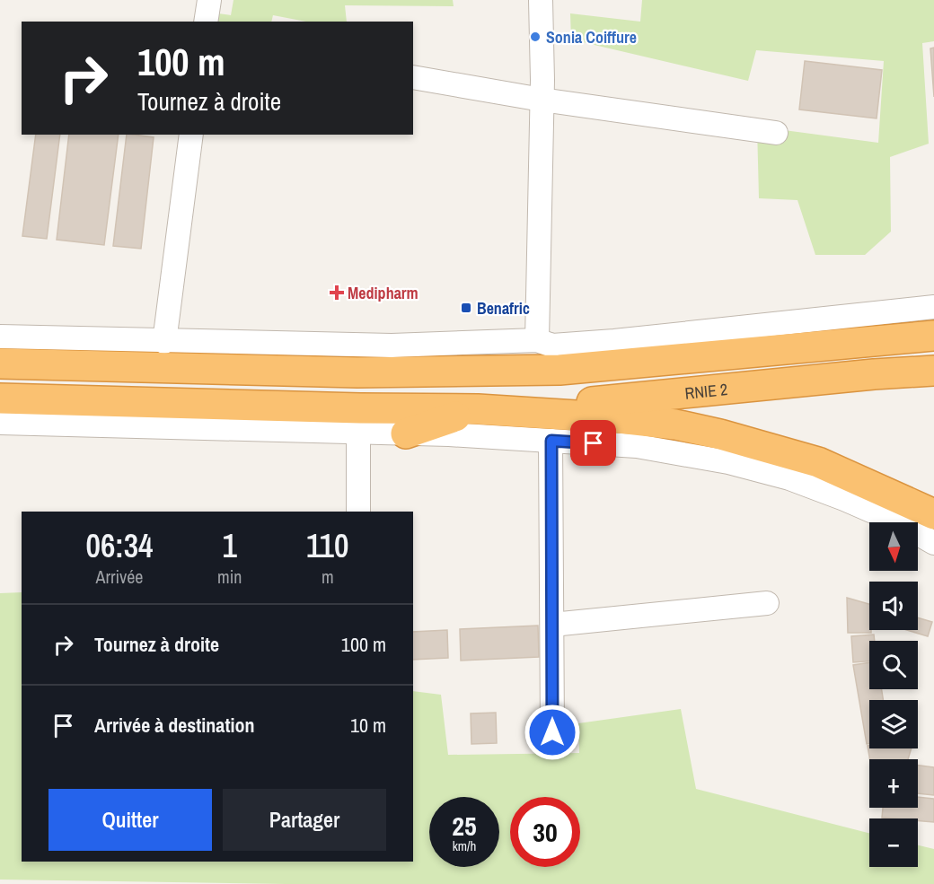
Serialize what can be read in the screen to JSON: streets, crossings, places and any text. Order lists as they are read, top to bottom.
{
  "streets": {
    "highway": ["RNIE 2"]
  },
  "places": {
    "other": ["Sonia Coiffure"],
    "health": ["Medipharm"],
    "transit": ["Benafric"]
  },
  "north": "bottom",
  "page": {
    "turn": ["100 m", "Tournez à droite"],
    "eta": [
      "06:34",
      "Arrivée",
      "1",
      "min",
      "110",
      "m"
    ],
    "map_buttons": ["+", "−"],
    "list": [
      {
        "name": "Tournez à droite",
        "value": "100 m"
      },
      {
        "name": "Arrivée à destination",
        "value": "10 m"
      }
    ],
    "buttons": ["Quitter", "Partager"],
    "speed": "25 km/h",
    "limit": "30"
  }
}
